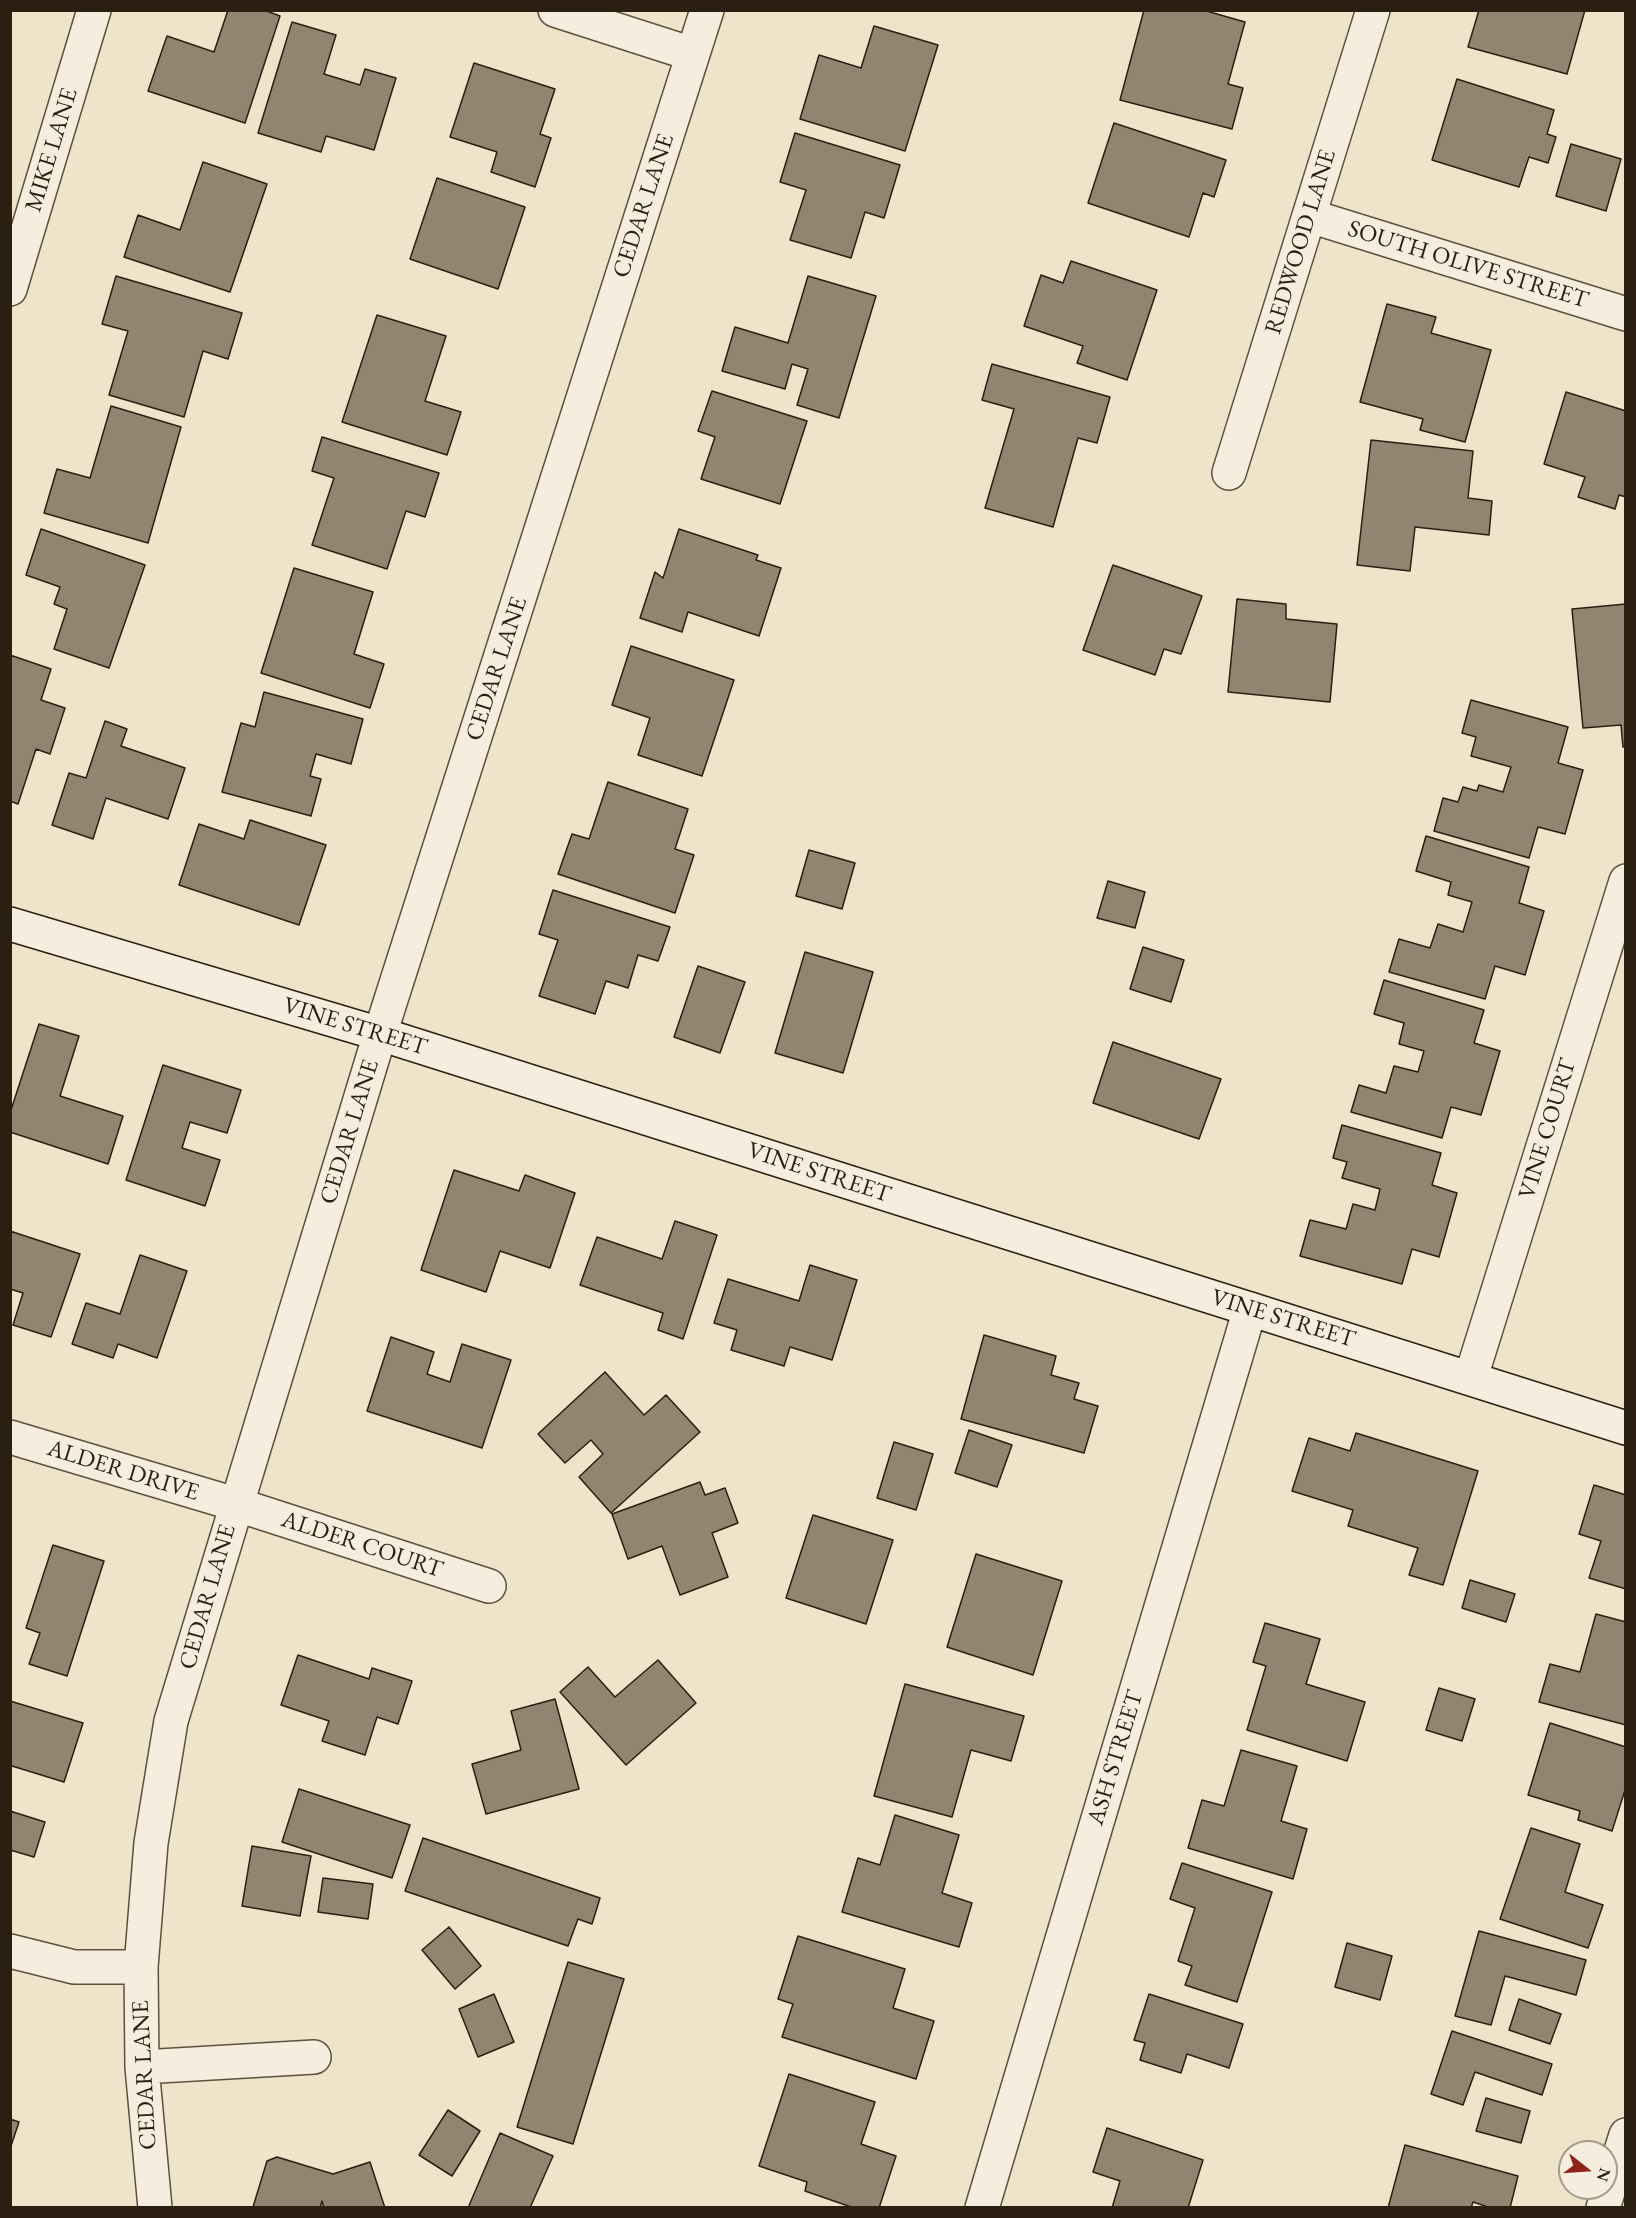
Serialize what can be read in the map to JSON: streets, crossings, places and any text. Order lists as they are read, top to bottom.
{
  "streets": {
    "street": [
      "MIKE LANE",
      "CEDAR LANE",
      "REDWOOD LANE",
      "SOUTH OLIVE STREET",
      "VINE STREET",
      "VINE COURT",
      "ALDER DRIVE",
      "ALDER COURT",
      "ASH STREET"
    ]
  },
  "crossings": [
    ["CEDAR LANE", "VINE STREET"],
    ["CEDAR LANE", "ALDER DRIVE"],
    ["CEDAR LANE", "ALDER COURT"],
    ["REDWOOD LANE", "SOUTH OLIVE STREET"],
    ["VINE STREET", "VINE COURT"],
    ["VINE STREET", "ASH STREET"],
    ["ALDER DRIVE", "ALDER COURT"]
  ],
  "north": "right"
}
